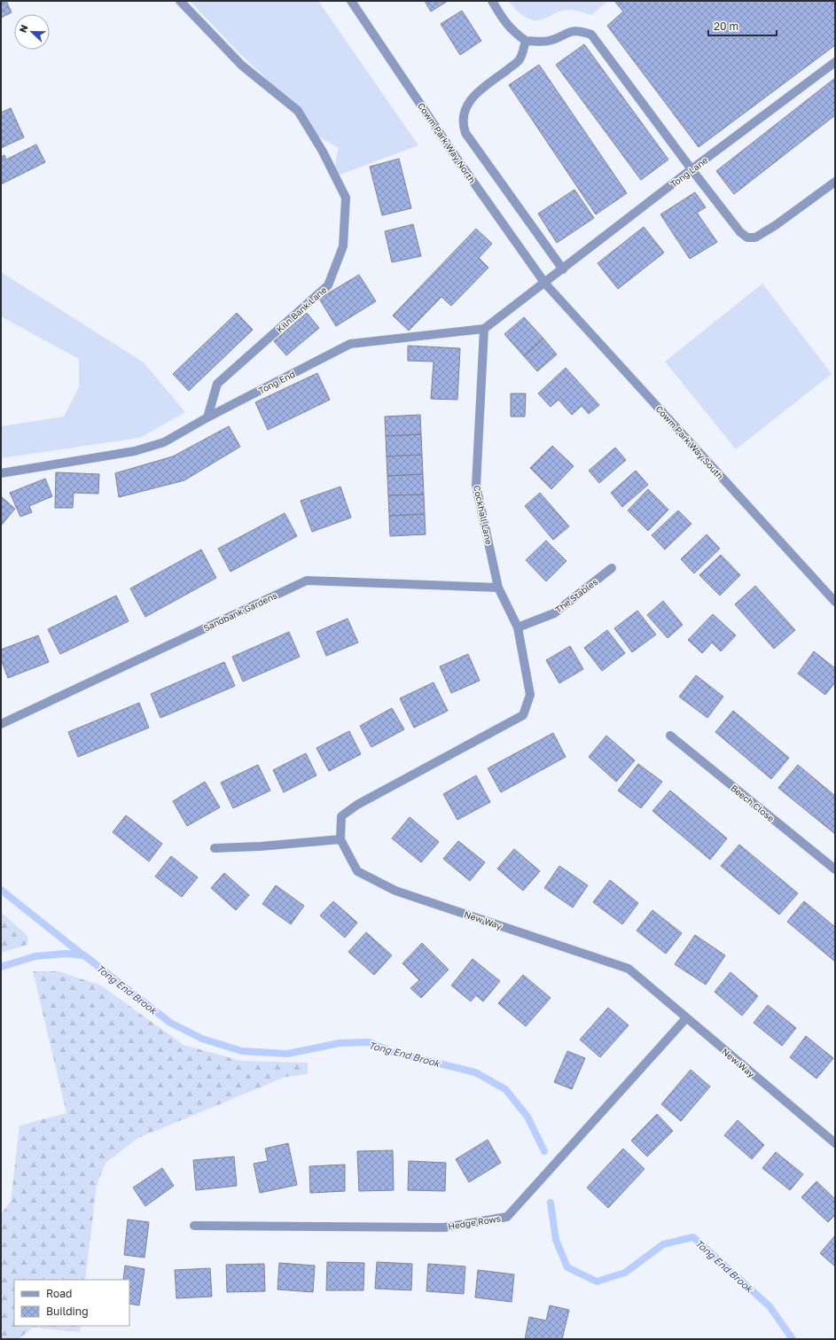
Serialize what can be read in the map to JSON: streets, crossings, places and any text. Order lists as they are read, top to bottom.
{
  "streets": {
    "street": [
      "Cowm Park Way North",
      "Tong Lane",
      "Kiln Bank Lane",
      "Tong End",
      "Cowm Park Way South",
      "Cockhall Lane",
      "The Stables",
      "Sandbank Gardens",
      "Beech Close",
      "New Way",
      "Hedge Rows"
    ]
  },
  "crossings": [
    ["Cowm Park Way North", "Tong Lane"],
    ["Cowm Park Way North", "Cowm Park Way South"],
    ["Tong Lane", "Cowm Park Way South"],
    ["Kiln Bank Lane", "Tong End"],
    ["Tong End", "Cockhall Lane"],
    ["Cockhall Lane", "The Stables"],
    ["Cockhall Lane", "Sandbank Gardens"],
    ["Cockhall Lane", "New Way"],
    ["New Way", "Hedge Rows"]
  ],
  "water": ["Tong End Brook"],
  "legend": ["Road", "Building"],
  "scale_bar": "20 m",
  "north": "left"
}
